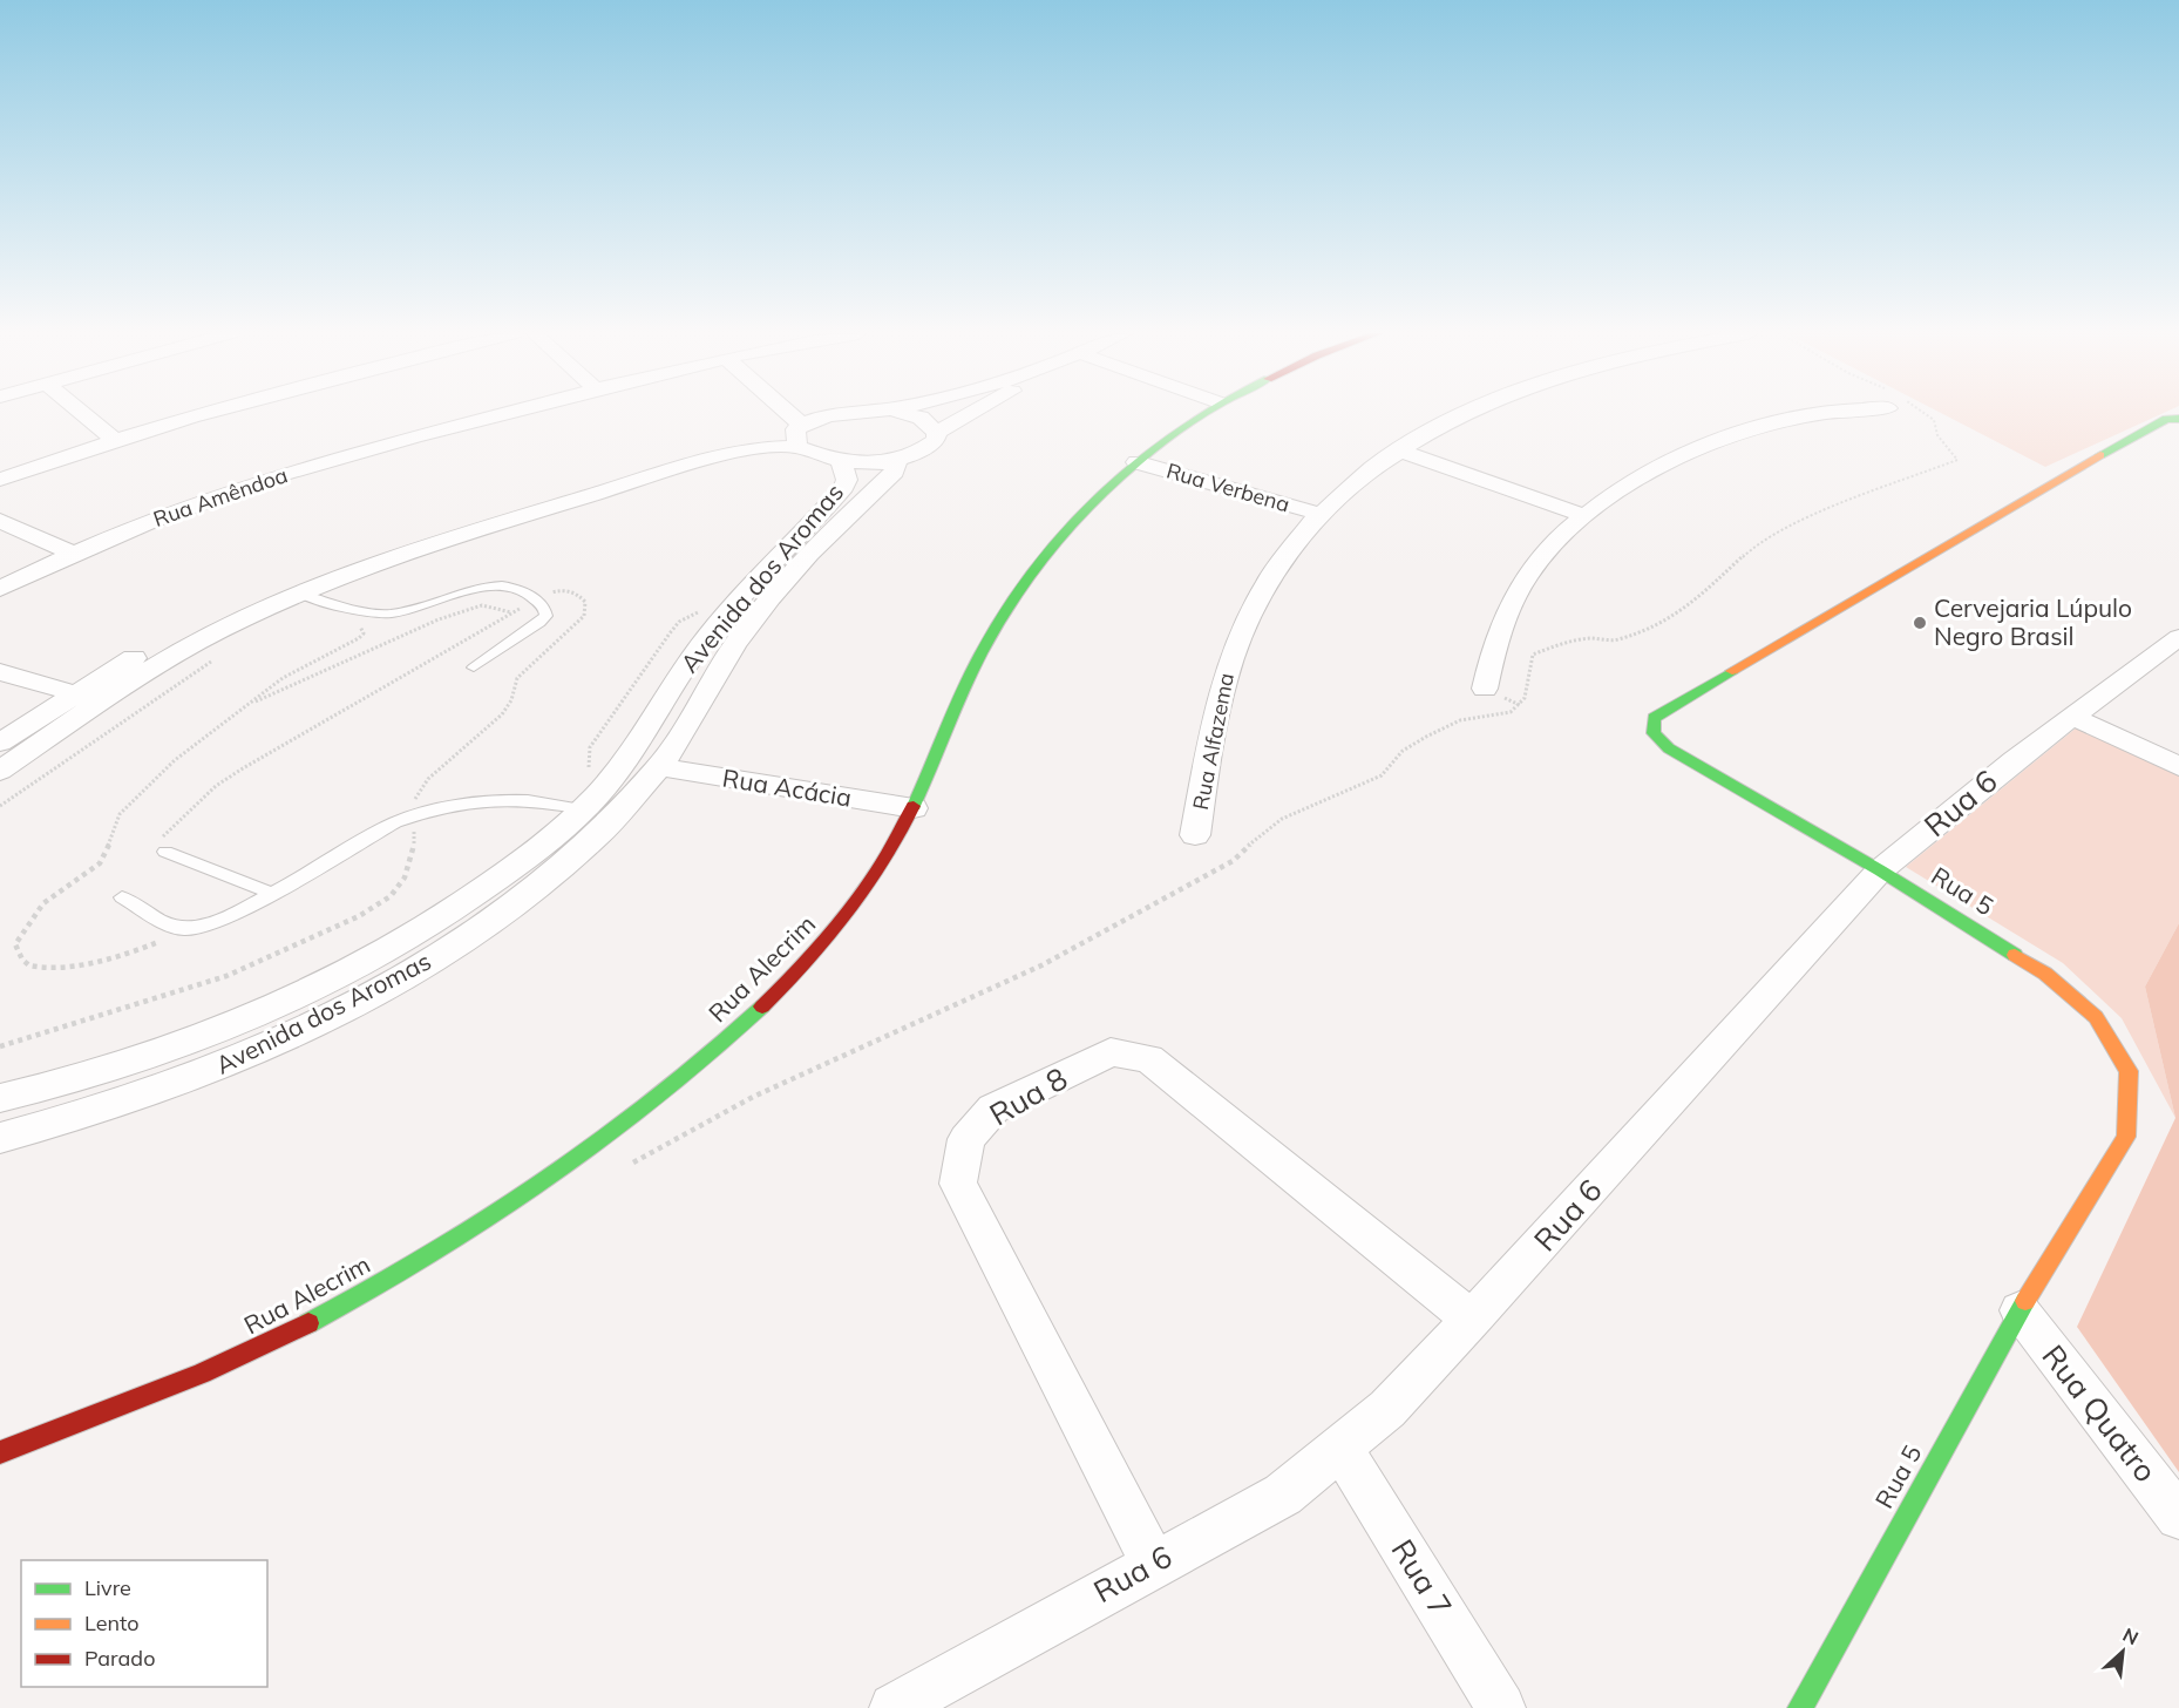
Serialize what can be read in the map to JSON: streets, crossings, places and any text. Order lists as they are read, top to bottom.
{
  "streets": {
    "street": [
      "Rua Verbena",
      "Rua Amêndoa",
      "Avenida dos Aromas",
      "Rua Alfazema",
      "Rua Acácia",
      "Rua 6",
      "Rua 5",
      "Rua Alecrim",
      "Rua 8",
      "Rua Quatro",
      "Rua 7"
    ]
  },
  "crossings": [
    ["Rua Verbena", "Rua Alfazema"],
    ["Rua Verbena", "Rua Alecrim"],
    ["Avenida dos Aromas", "Rua Acácia"],
    ["Rua Acácia", "Rua Alecrim"],
    ["Rua 6", "Rua 5"],
    ["Rua 6", "Rua 8"],
    ["Rua 6", "Rua 7"],
    ["Rua 5", "Rua Quatro"]
  ],
  "places": ["Cervejaria Lúpulo Negro Brasil"],
  "legend": ["Livre", "Lento", "Parado"],
  "north": "top right"
}
